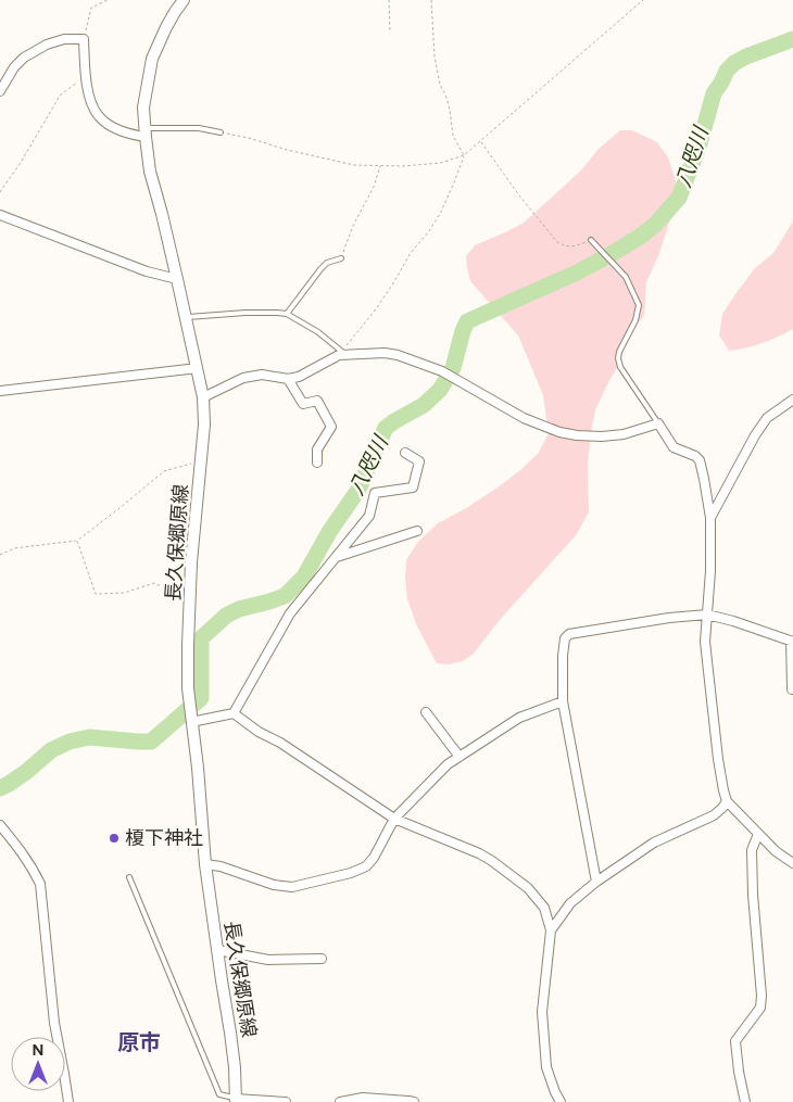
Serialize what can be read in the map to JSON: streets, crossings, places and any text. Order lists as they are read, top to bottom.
{
  "streets": {
    "main road": ["長久保郷原線"]
  },
  "districts": ["原市"],
  "water": ["八咫川"],
  "places": ["榎下神社"],
  "north": "top"
}
